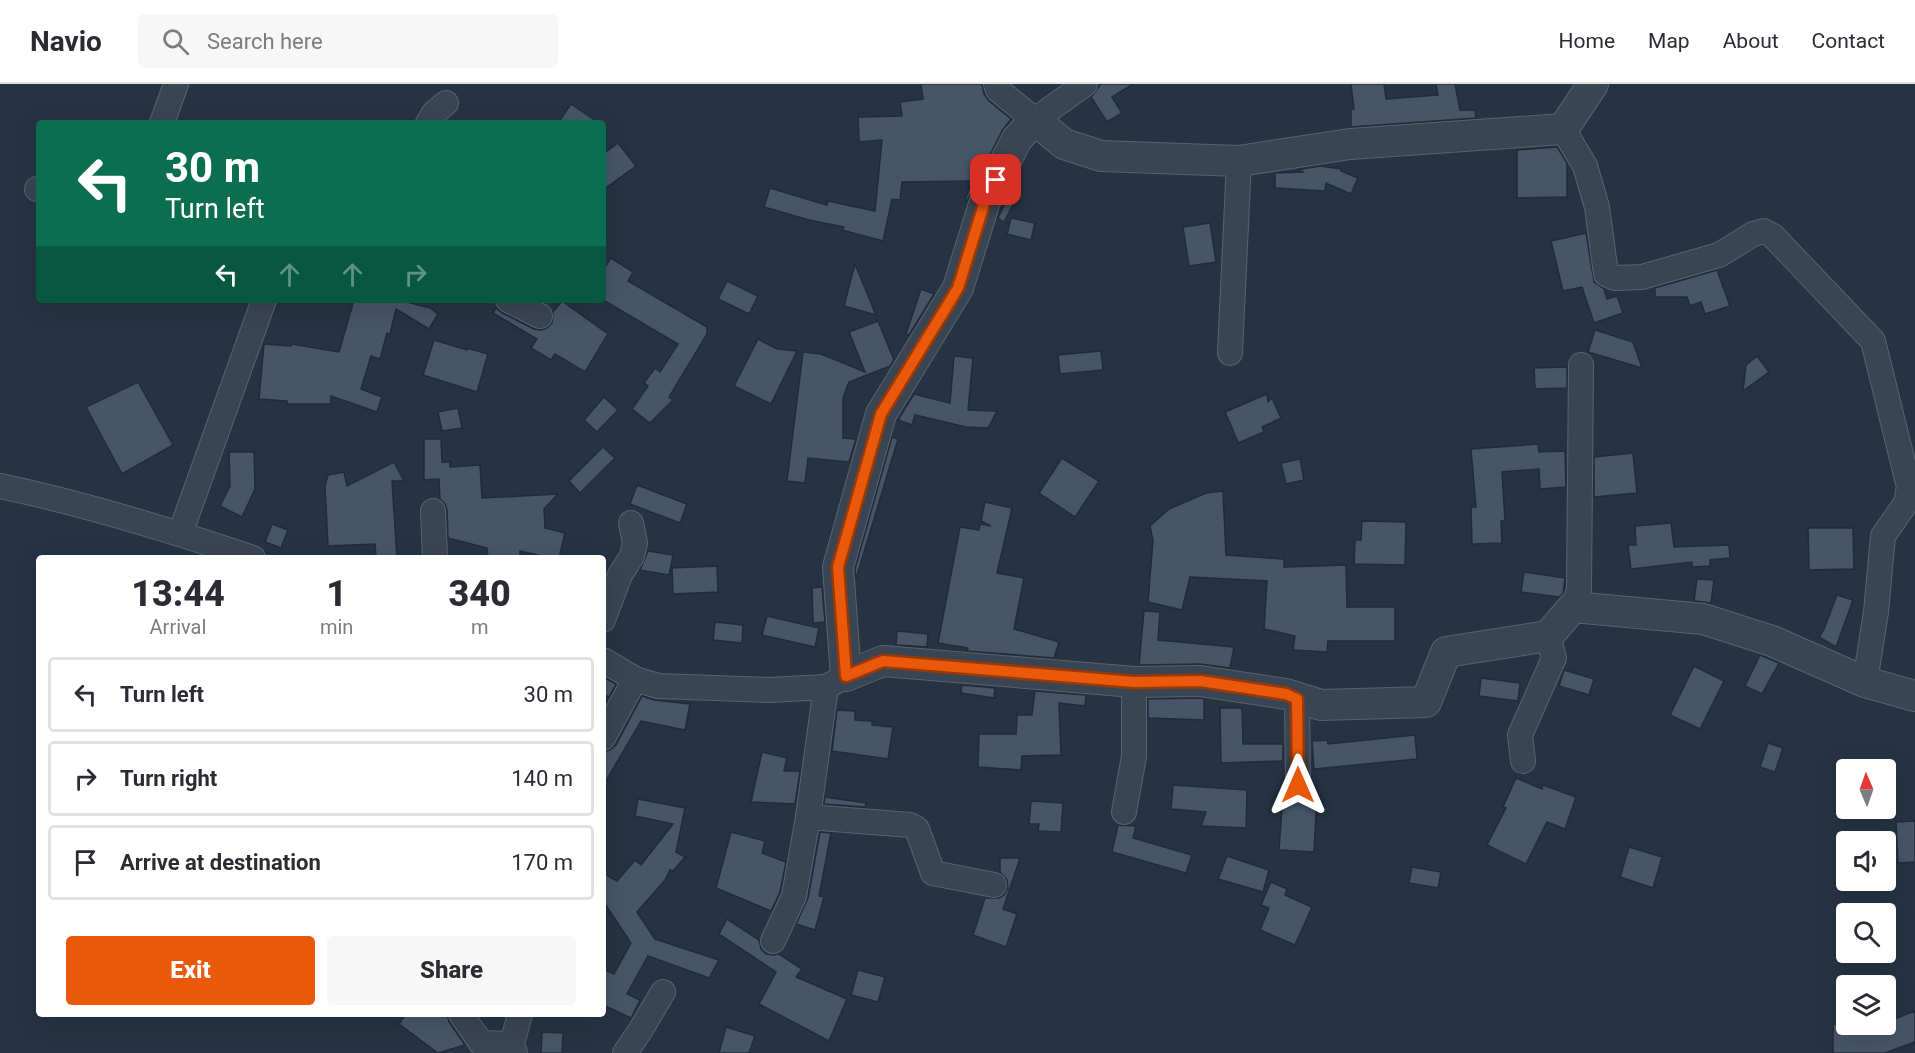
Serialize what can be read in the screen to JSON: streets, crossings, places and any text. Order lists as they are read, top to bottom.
{
  "north": "top",
  "page": {
    "header": "Navio",
    "search": "Search here",
    "nav": [
      "Home",
      "Map",
      "About",
      "Contact"
    ],
    "turn": ["30 m", "Turn left"],
    "eta": [
      "13:44",
      "Arrival",
      "1",
      "min",
      "340",
      "m"
    ],
    "list": [
      {
        "name": "Turn left",
        "value": "30 m"
      },
      {
        "name": "Turn right",
        "value": "140 m"
      },
      {
        "name": "Arrive at destination",
        "value": "170 m"
      }
    ],
    "buttons": ["Exit", "Share"]
  }
}
